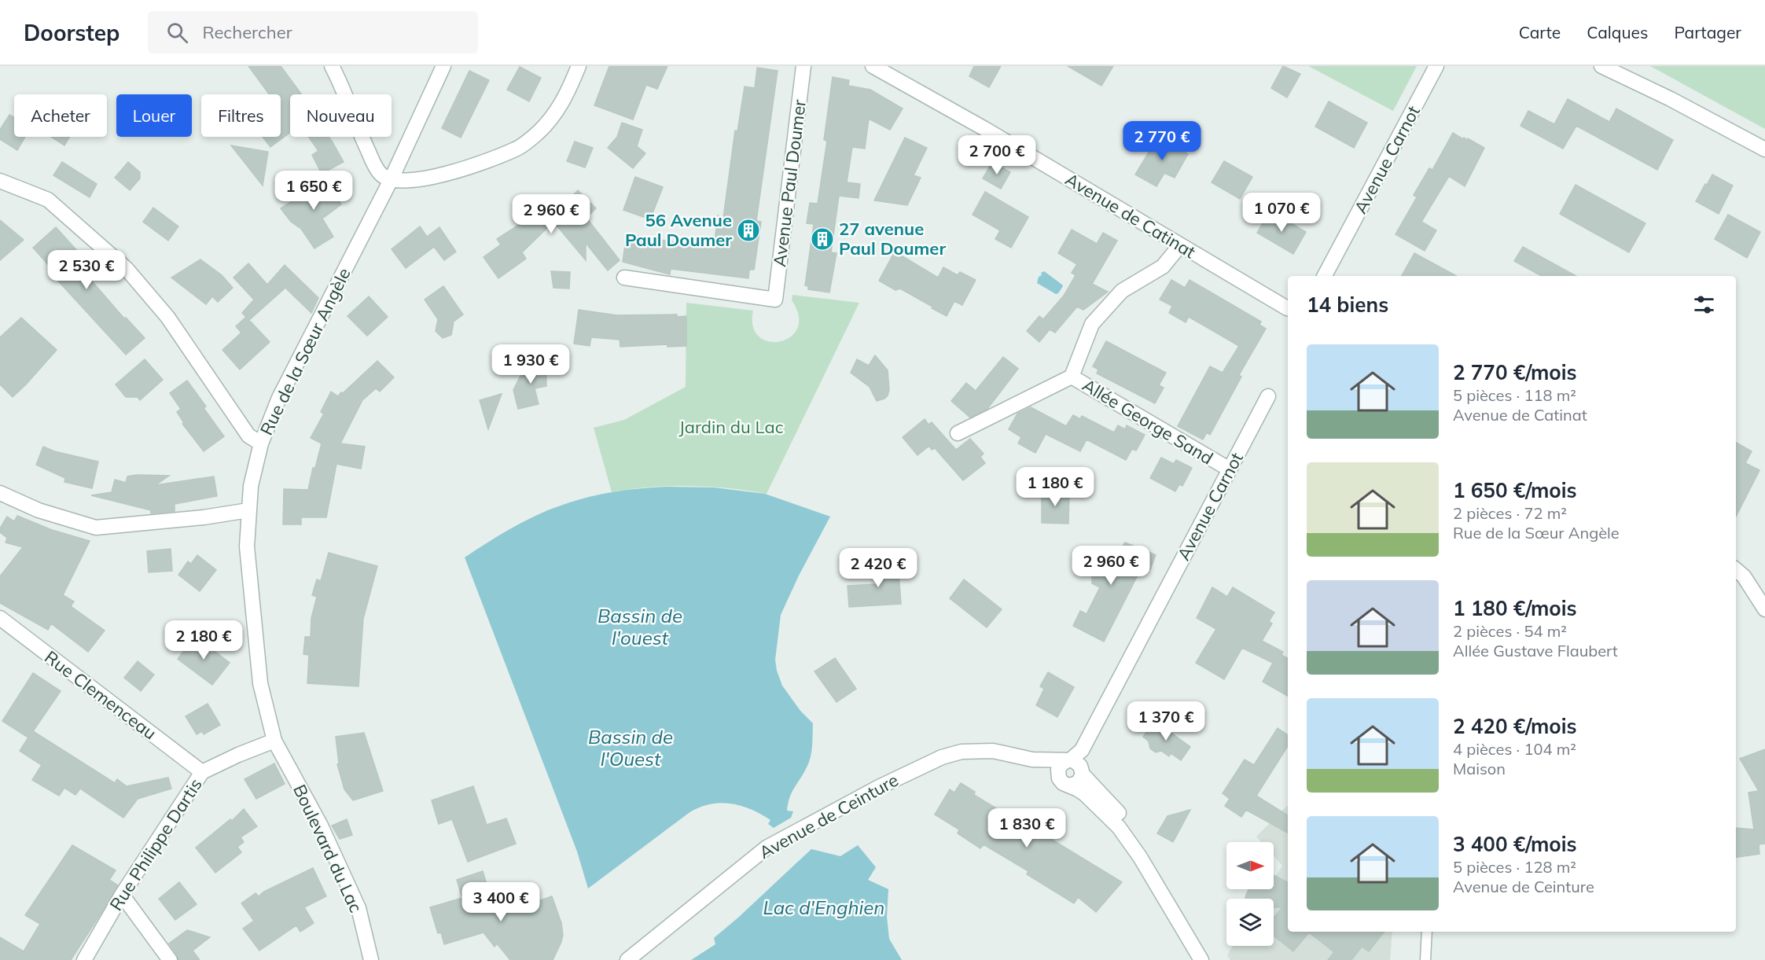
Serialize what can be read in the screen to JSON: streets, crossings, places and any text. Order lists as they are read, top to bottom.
{
  "streets": {
    "street": [
      "Avenue Carnot",
      "Avenue Paul Doumer",
      "Avenue de Catinat",
      "Rue de la Sœur Angèle",
      "Allée George Sand",
      "Rue Clemenceau",
      "Avenue de Ceinture",
      "Rue Philippe Dartis",
      "Boulevard du Lac"
    ]
  },
  "crossings": [
    ["Avenue Carnot", "Allée George Sand"],
    ["Avenue Carnot", "Avenue de Ceinture"],
    ["Avenue de Catinat", "Allée George Sand"],
    ["Rue de la Sœur Angèle", "Rue Philippe Dartis"],
    ["Rue de la Sœur Angèle", "Boulevard du Lac"],
    ["Rue Clemenceau", "Rue Philippe Dartis"],
    ["Rue Philippe Dartis", "Boulevard du Lac"]
  ],
  "water": ["Bassin de l'ouest", "Bassin de l'Ouest", "Lac d'Enghien"],
  "parks": ["Jardin du Lac"],
  "places": {
    "building": ["56 Avenue Paul Doumer", "27 avenue Paul Doumer"]
  },
  "north": "right",
  "page": {
    "header": "Doorstep",
    "search": "Rechercher",
    "nav": ["Carte", "Calques", "Partager"],
    "chip": [
      "Acheter",
      "Louer",
      "Filtres",
      "Nouveau"
    ],
    "price": [
      "2 770 €",
      "2 700 €",
      "1 650 €",
      "1 070 €",
      "2 960 €",
      "2 530 €",
      "1 930 €",
      "1 180 €",
      "2 960 €",
      "2 420 €",
      "2 180 €",
      "1 370 €",
      "1 830 €",
      "3 400 €"
    ],
    "heading": "14 biens",
    "list": [
      {
        "name": "2 770 €/mois",
        "note": "5 pièces · 118 m² · Avenue de Catinat"
      },
      {
        "name": "1 650 €/mois",
        "note": "2 pièces · 72 m² · Rue de la Sœur Angèle"
      },
      {
        "name": "1 180 €/mois",
        "note": "2 pièces · 54 m² · Allée Gustave Flaubert"
      },
      {
        "name": "2 420 €/mois",
        "note": "4 pièces · 104 m² · Maison"
      },
      {
        "name": "3 400 €/mois",
        "note": "5 pièces · 128 m² · Avenue de Ceinture"
      }
    ]
  }
}
